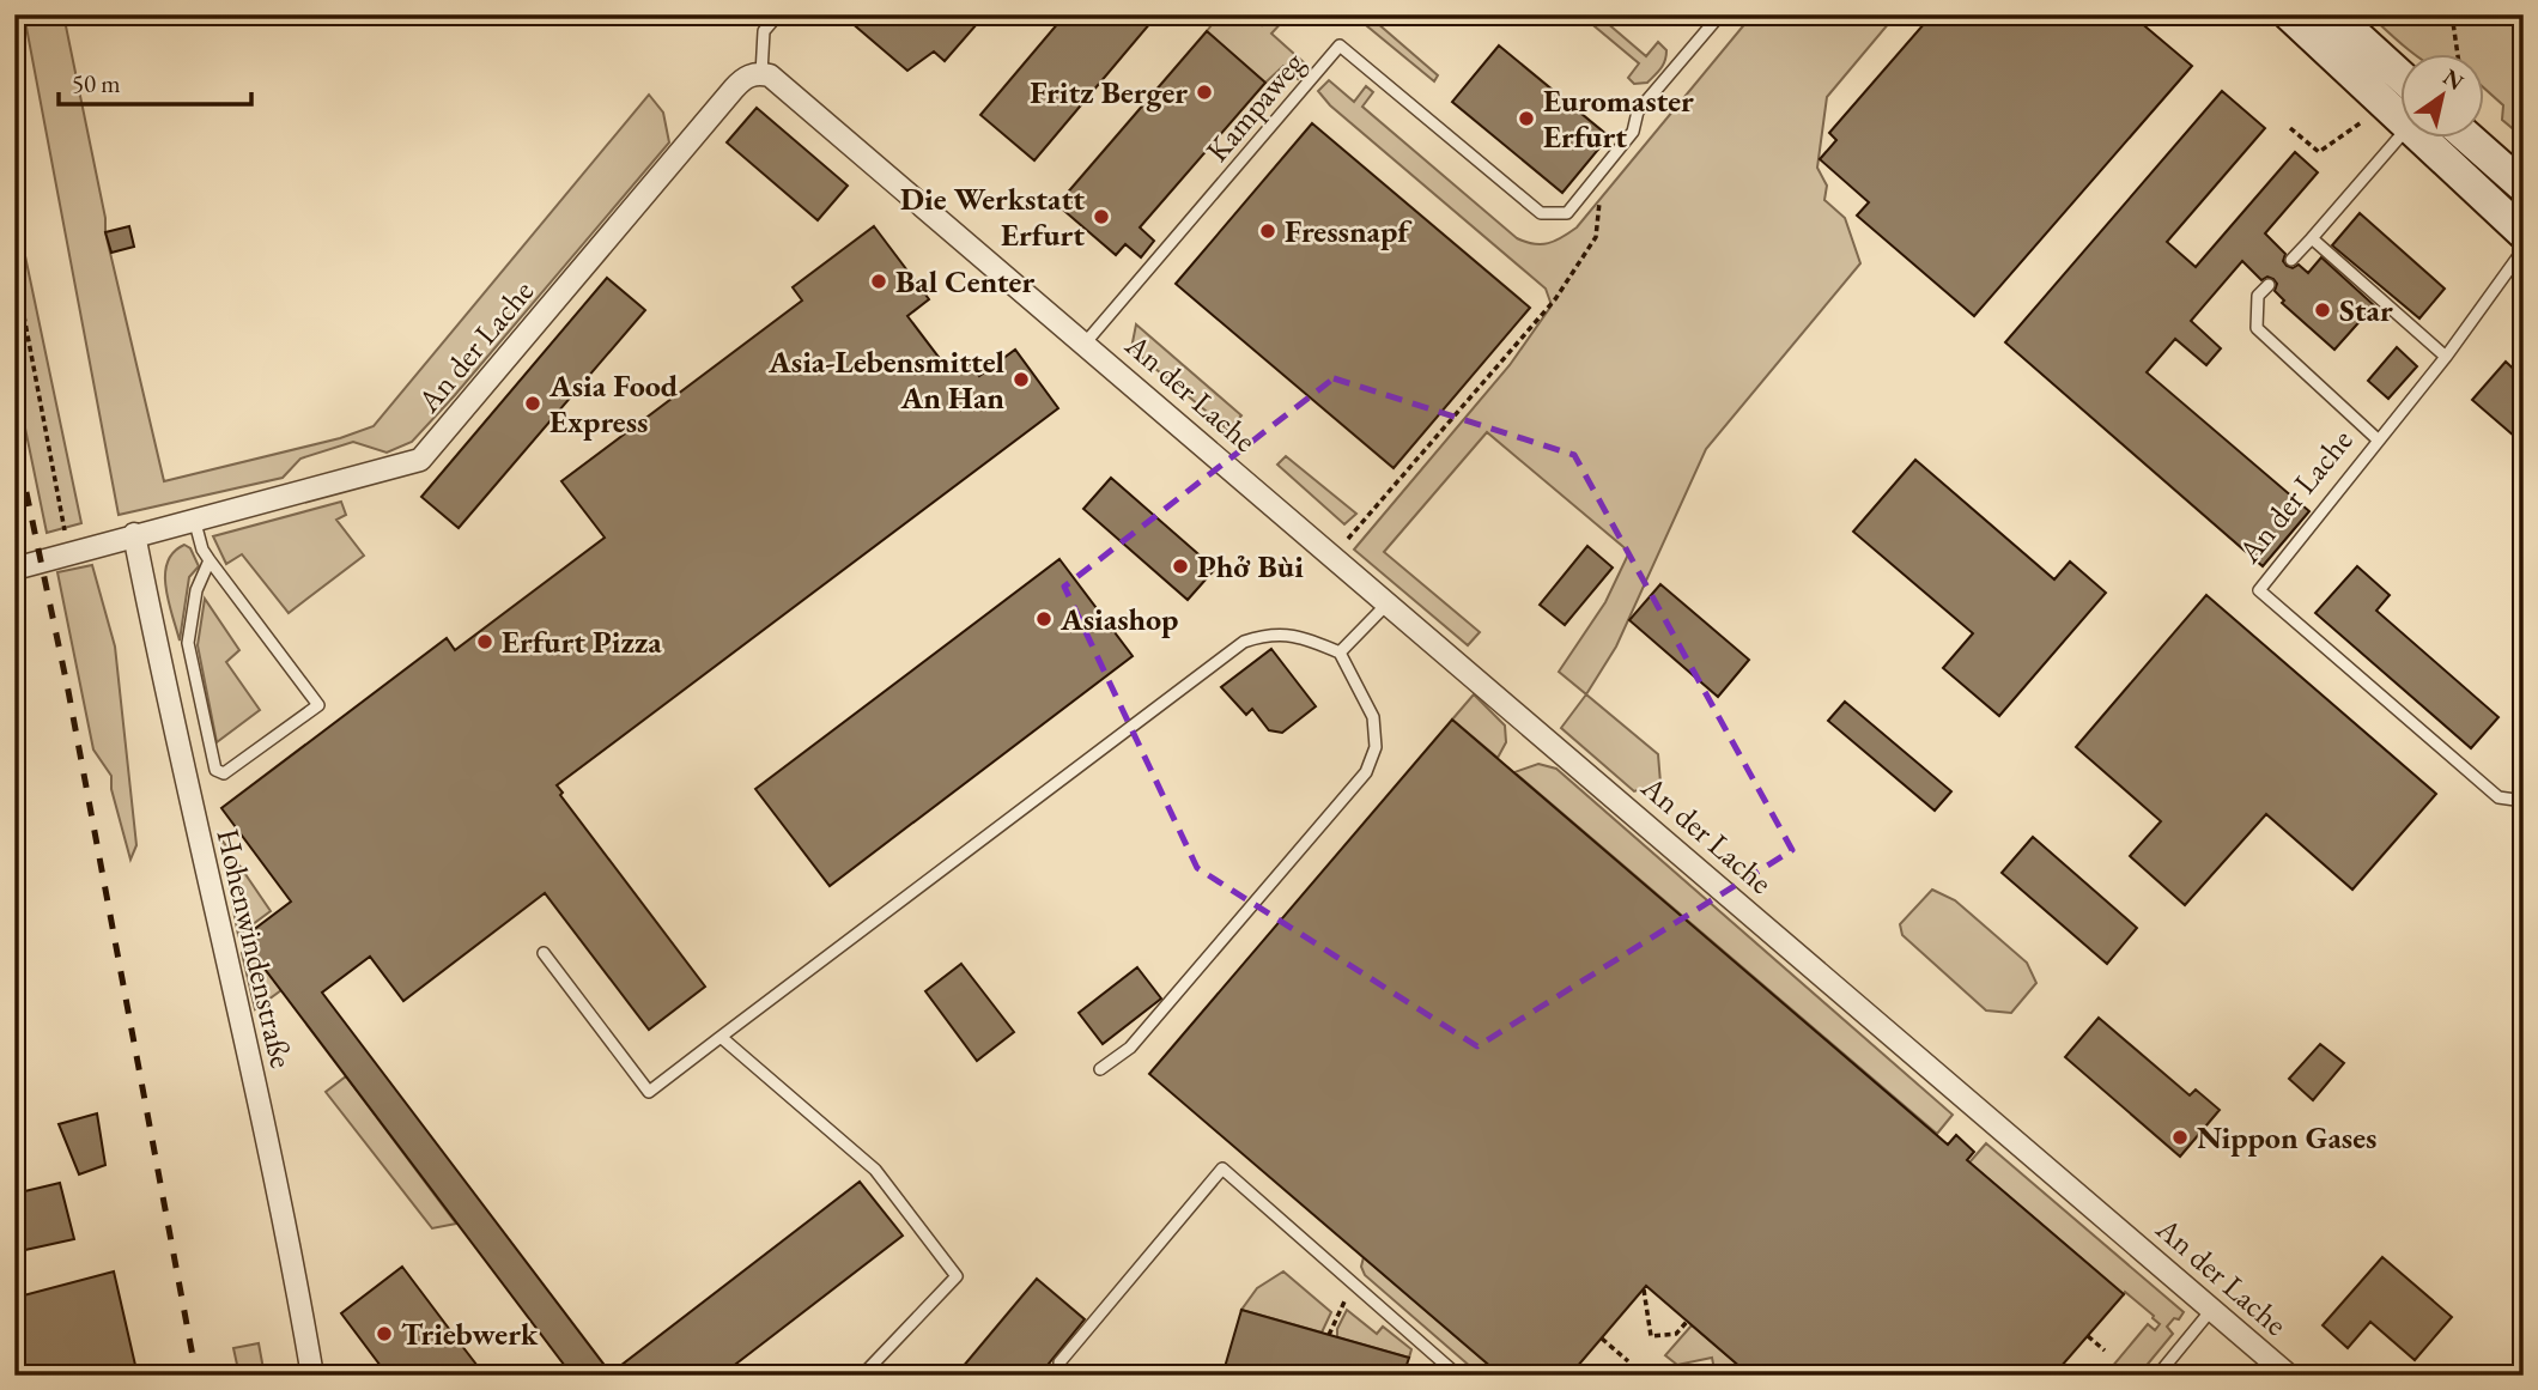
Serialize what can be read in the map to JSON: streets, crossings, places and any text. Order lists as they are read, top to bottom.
{
  "streets": {
    "street": ["An der Lache", "Hohenwindenstraße"],
    "lane": ["Kampaweg"]
  },
  "crossings": [
    ["Kampaweg", "An der Lache"],
    ["An der Lache", "Hohenwindenstraße"]
  ],
  "places": [
    "Fritz Berger",
    "Euromaster Erfurt",
    "Die Werkstatt Erfurt",
    "Fressnapf",
    "Bal Center",
    "Star",
    "Asia-Lebensmittel An Han",
    "Asia Food Express",
    "Phở Bùi",
    "Asiashop",
    "Erfurt Pizza",
    "Nippon Gases",
    "Triebwerk"
  ],
  "scale_bar": "50 m",
  "north": "top right"
}
